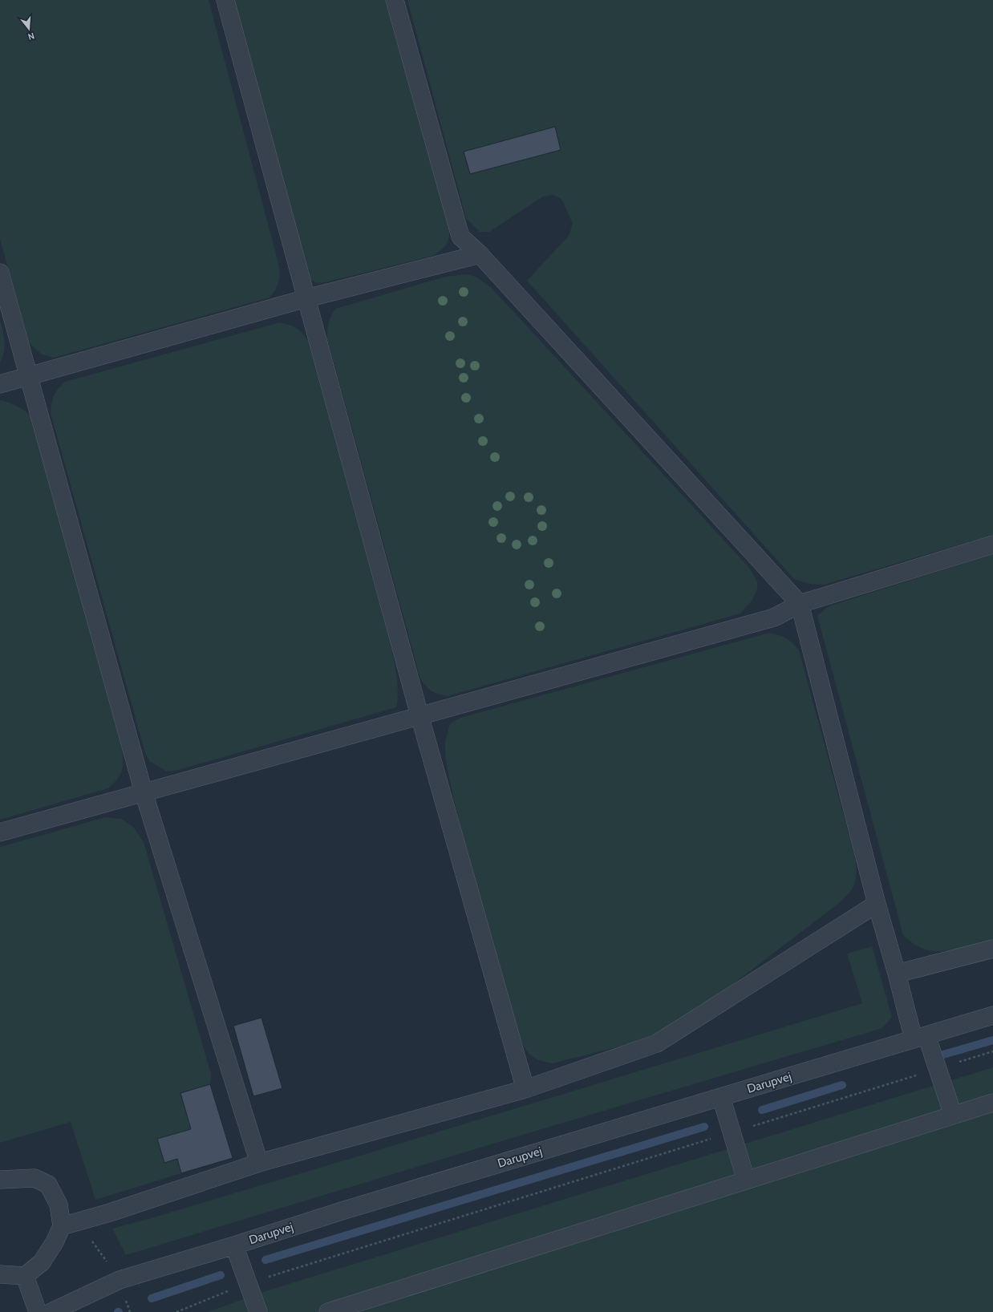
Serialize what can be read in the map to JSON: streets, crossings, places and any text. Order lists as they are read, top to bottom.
{
  "streets": {
    "street": ["Darupvej"]
  },
  "north": "bottom"
}
